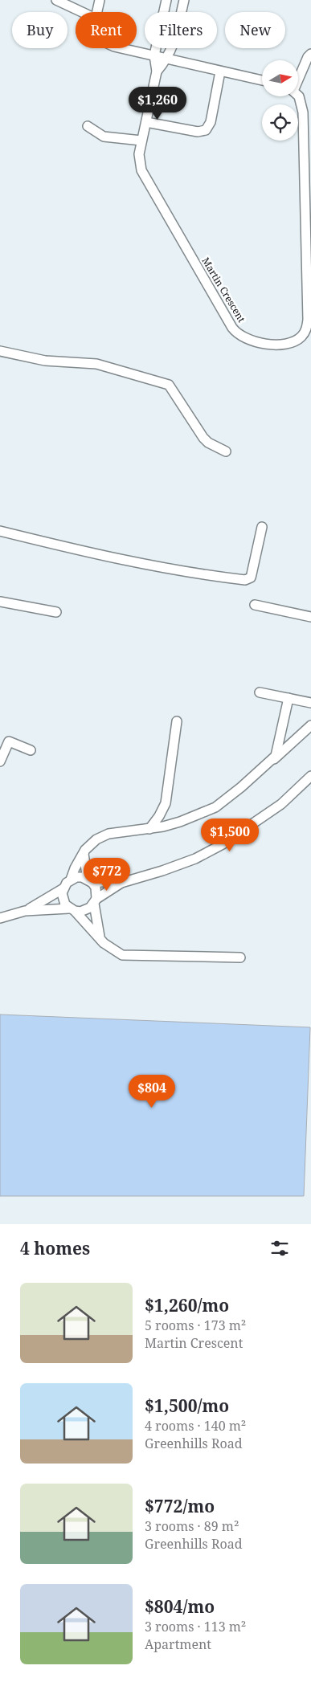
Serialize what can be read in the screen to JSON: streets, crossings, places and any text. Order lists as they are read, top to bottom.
{
  "streets": {
    "street": ["Martin Crescent"]
  },
  "north": "right",
  "page": {
    "chip": [
      "Buy",
      "Rent",
      "Filters",
      "New"
    ],
    "price": [
      "$1,260",
      "$1,500",
      "$772",
      "$804"
    ],
    "heading": "4 homes",
    "list": [
      {
        "name": "$1,260/mo",
        "note": "5 rooms · 173 m² · Martin Crescent"
      },
      {
        "name": "$1,500/mo",
        "note": "4 rooms · 140 m² · Greenhills Road"
      },
      {
        "name": "$772/mo",
        "note": "3 rooms · 89 m² · Greenhills Road"
      },
      {
        "name": "$804/mo",
        "note": "3 rooms · 113 m² · Apartment"
      }
    ]
  }
}
